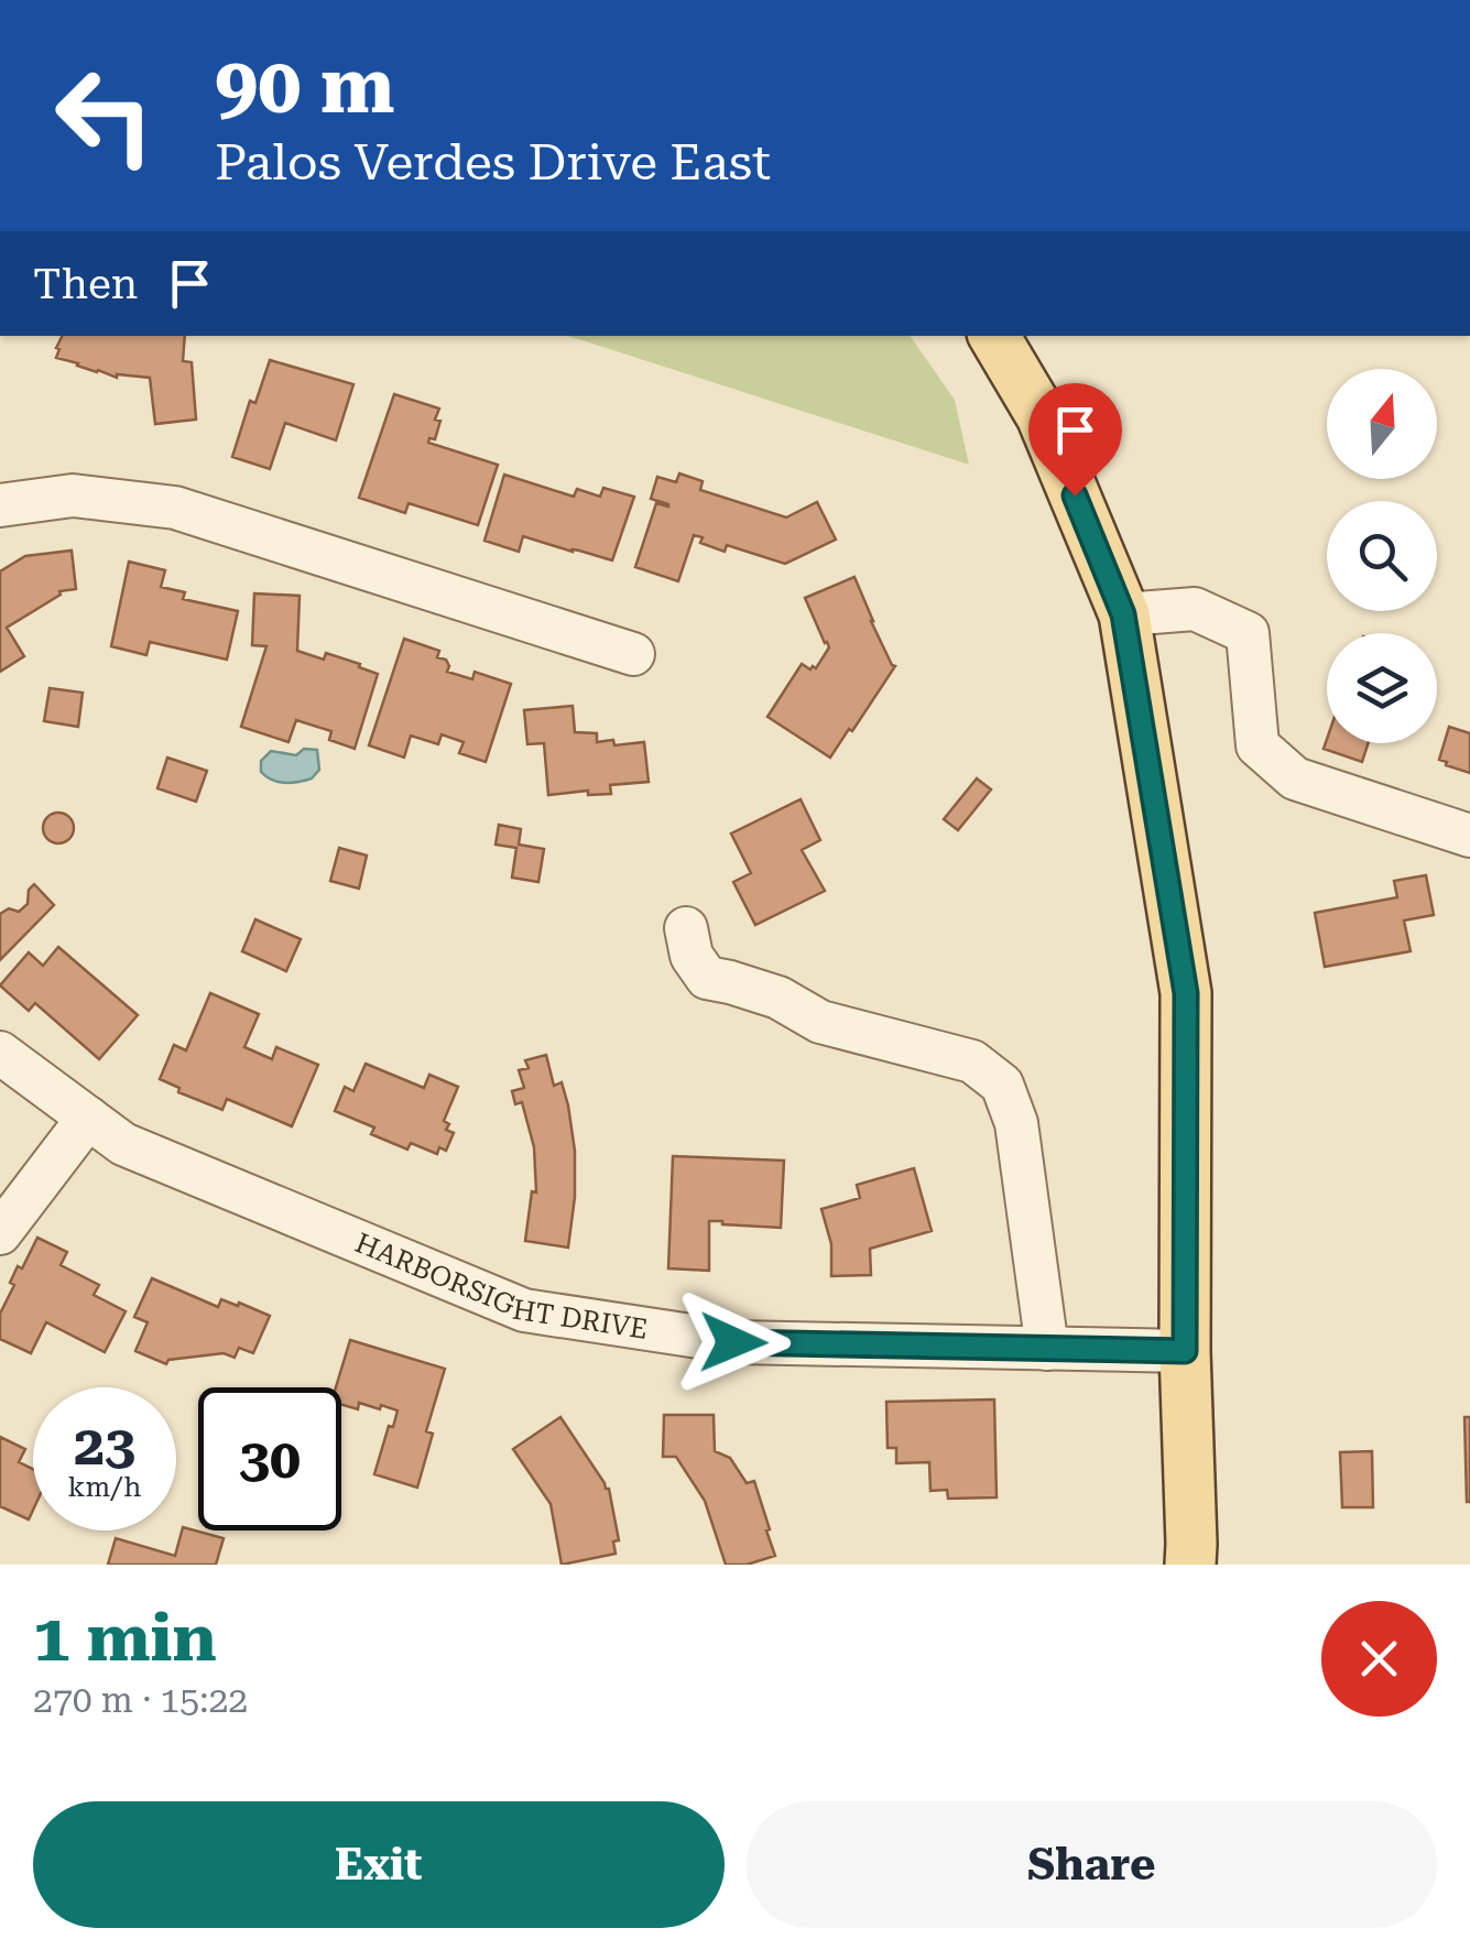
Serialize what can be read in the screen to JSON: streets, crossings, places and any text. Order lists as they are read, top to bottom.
{
  "streets": {
    "street": ["HARBORSIGHT DRIVE"]
  },
  "north": "top",
  "page": {
    "turn": ["90 m", "Palos Verdes Drive East"],
    "then": "Then",
    "speed": "23 km/h",
    "limit": "30",
    "heading": ["1 min", "270 m · 15:22"],
    "buttons": ["Exit", "Share"]
  }
}
